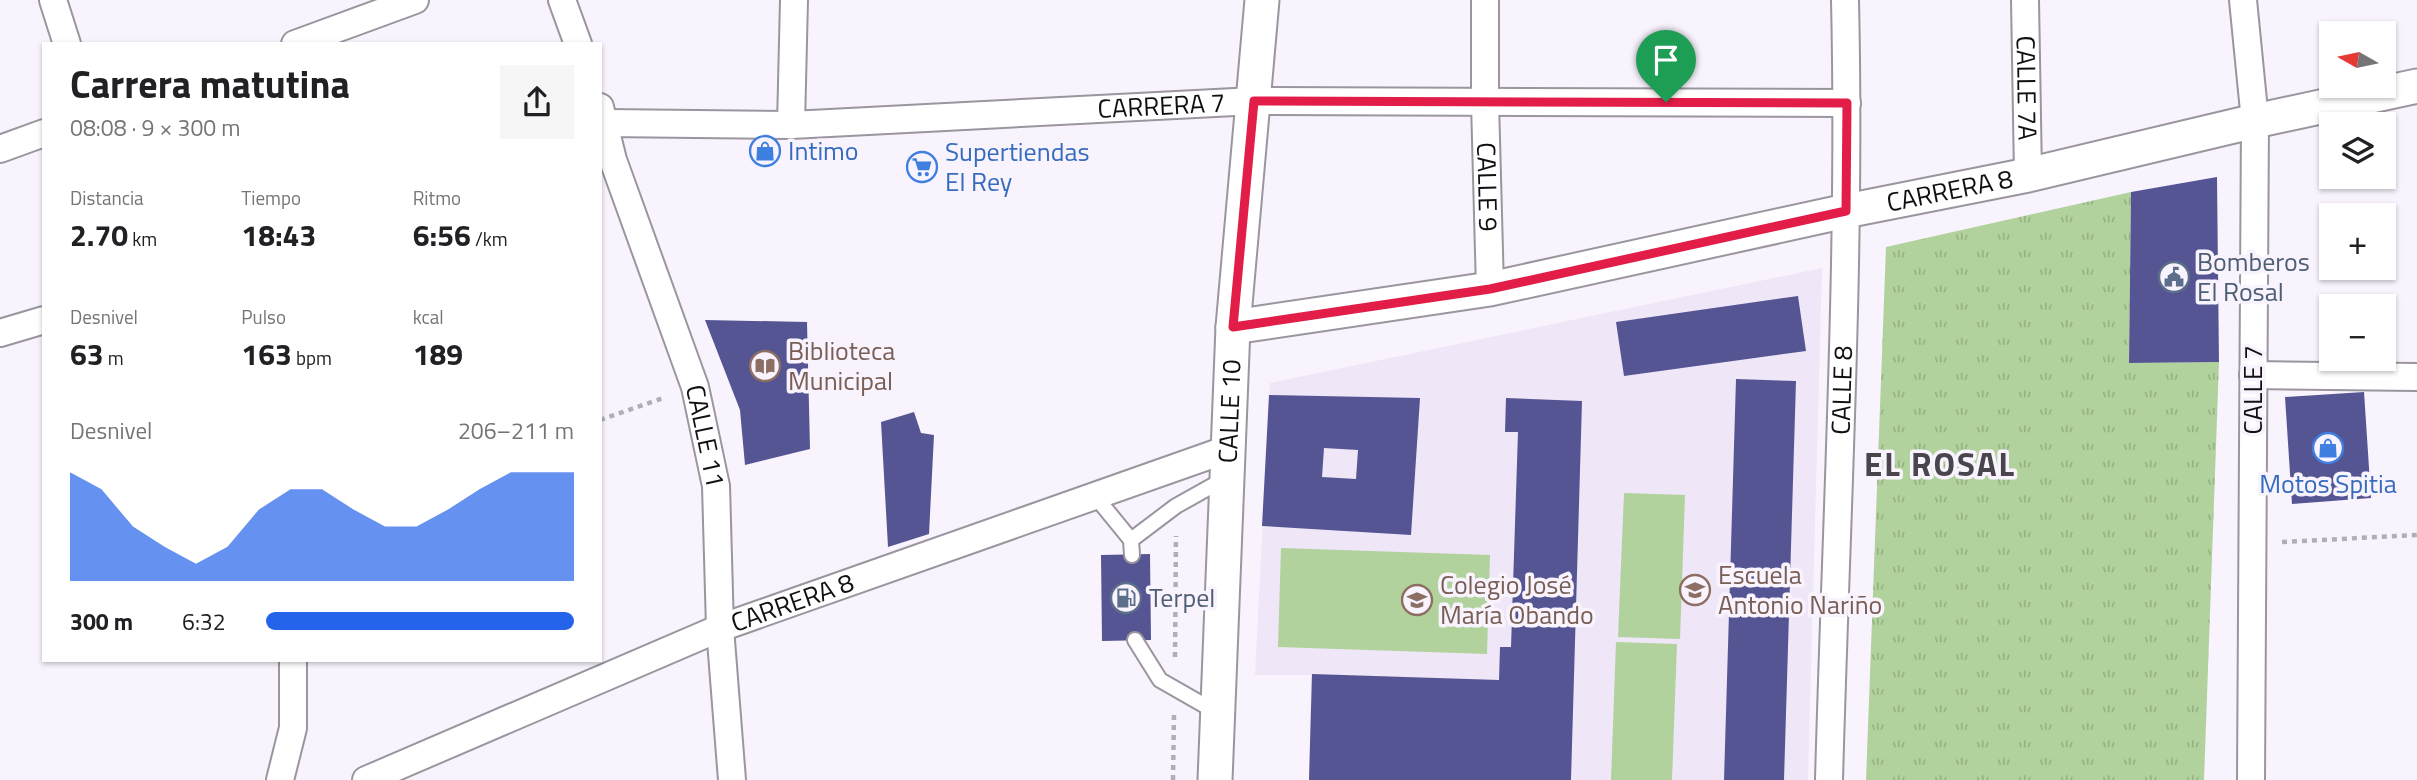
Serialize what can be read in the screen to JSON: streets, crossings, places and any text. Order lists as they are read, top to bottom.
{
  "streets": {
    "street": [
      "CALLE 7A",
      "CARRERA 7",
      "CALLE 9",
      "CARRERA 8",
      "CALLE 8",
      "CALLE 7",
      "CALLE 10",
      "CALLE 11"
    ]
  },
  "crossings": [
    ["CALLE 7A", "CARRERA 8"],
    ["CARRERA 7", "CALLE 9"],
    ["CARRERA 7", "CALLE 8"],
    ["CARRERA 7", "CALLE 10"],
    ["CARRERA 7", "CALLE 11"],
    ["CALLE 9", "CARRERA 8"],
    ["CARRERA 8", "CALLE 8"],
    ["CARRERA 8", "CALLE 7"],
    ["CARRERA 8", "CALLE 10"],
    ["CARRERA 8", "CALLE 11"]
  ],
  "districts": ["EL ROSAL"],
  "places": {
    "shop": ["Intimo", "Motos Spitia"],
    "supermarket": ["Supertiendas El Rey"],
    "public building": ["Bomberos El Rosal"],
    "library": ["Biblioteca Municipal"],
    "school or university": ["Escuela Antonio Nariño", "Colegio José María Obando"],
    "fuel station": ["Terpel"]
  },
  "north": "left",
  "page": {
    "map_buttons": ["+", "−"],
    "heading": ["Carrera matutina", "08:08 · 9 × 300 m"],
    "stats": [
      ["Distancia", "2.70 km"],
      ["Tiempo", "18:43"],
      ["Ritmo", "6:56 /km"],
      ["Desnivel", "63 m"],
      ["Pulso", "163 bpm"],
      ["kcal", "189"]
    ],
    "chart": ["Desnivel", "206–211 m"],
    "list": [
      {
        "name": "300 m",
        "note": "6:32"
      }
    ]
  }
}
